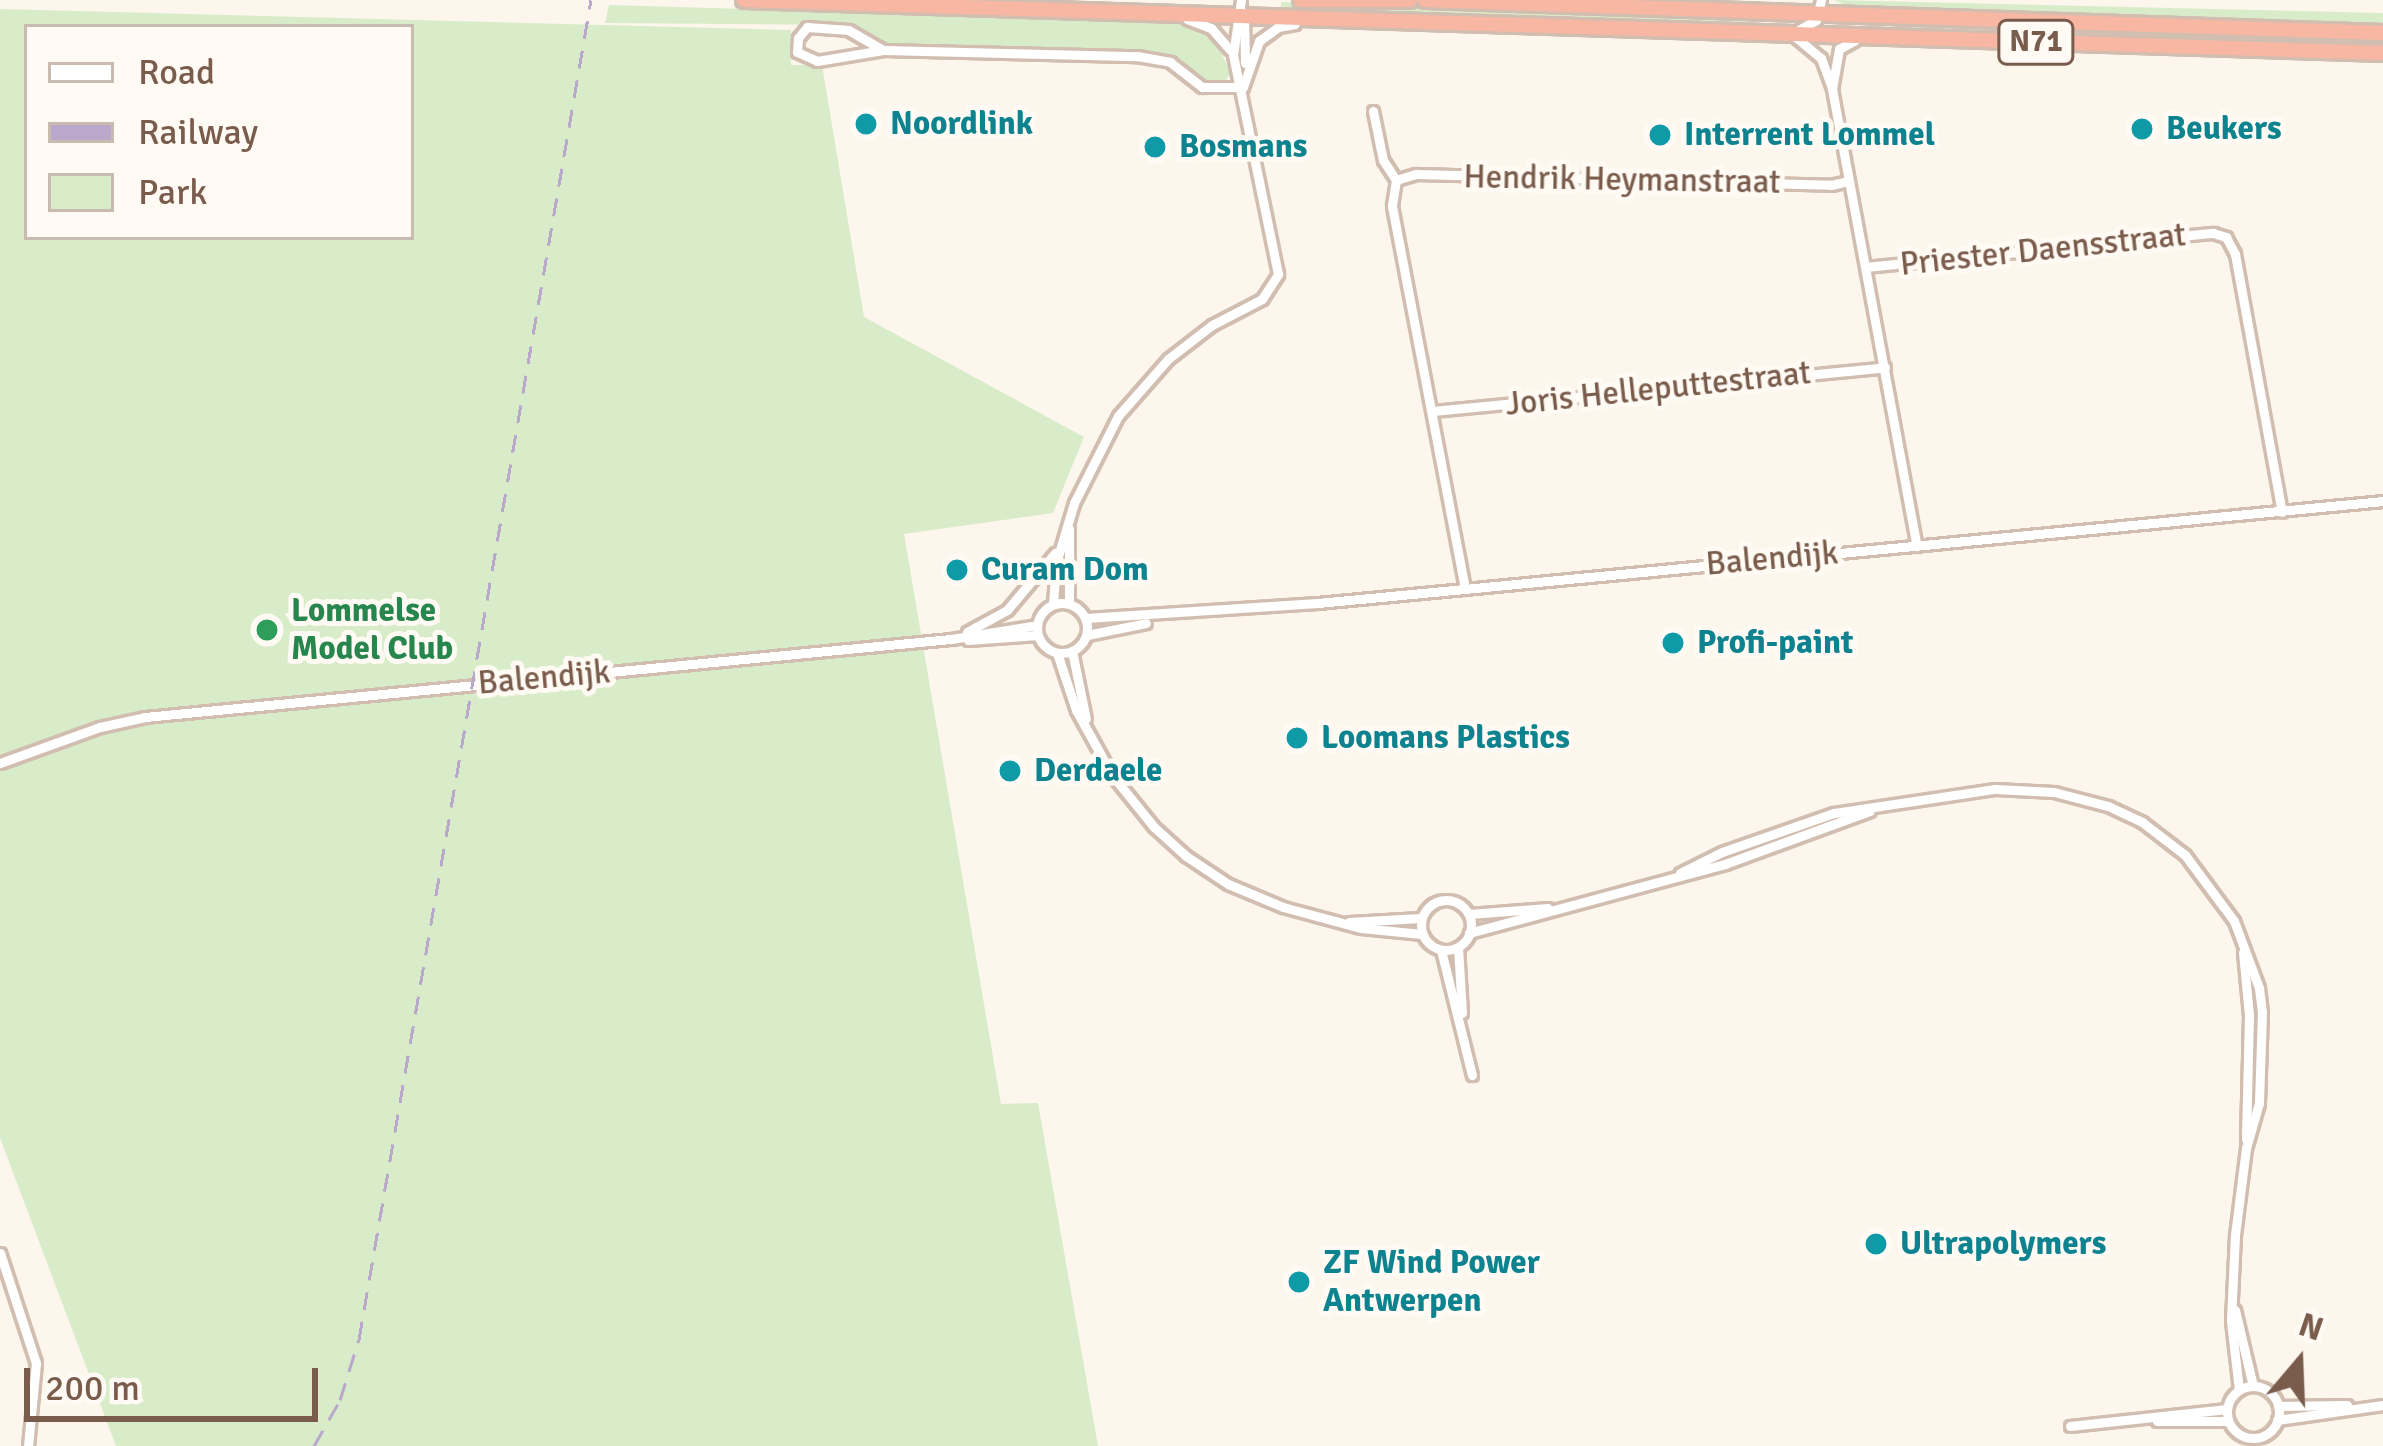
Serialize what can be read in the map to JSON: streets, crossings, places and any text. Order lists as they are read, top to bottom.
{
  "streets": {
    "highway": ["N71"],
    "street": [
      "Hendrik Heymanstraat",
      "Priester Daensstraat",
      "Joris Helleputtestraat",
      "Balendijk"
    ]
  },
  "crossings": [
    ["Priester Daensstraat", "Balendijk"]
  ],
  "places": [
    "Noordlink",
    "Beukers",
    "Interrent Lommel",
    "Bosmans",
    "Curam Dom",
    "Lommelse Model Club",
    "Profi-paint",
    "Loomans Plastics",
    "Derdaele",
    "Ultrapolymers",
    "ZF Wind Power Antwerpen"
  ],
  "legend": ["Road", "Railway", "Park"],
  "scale_bar": "200 m",
  "north": "top"
}
